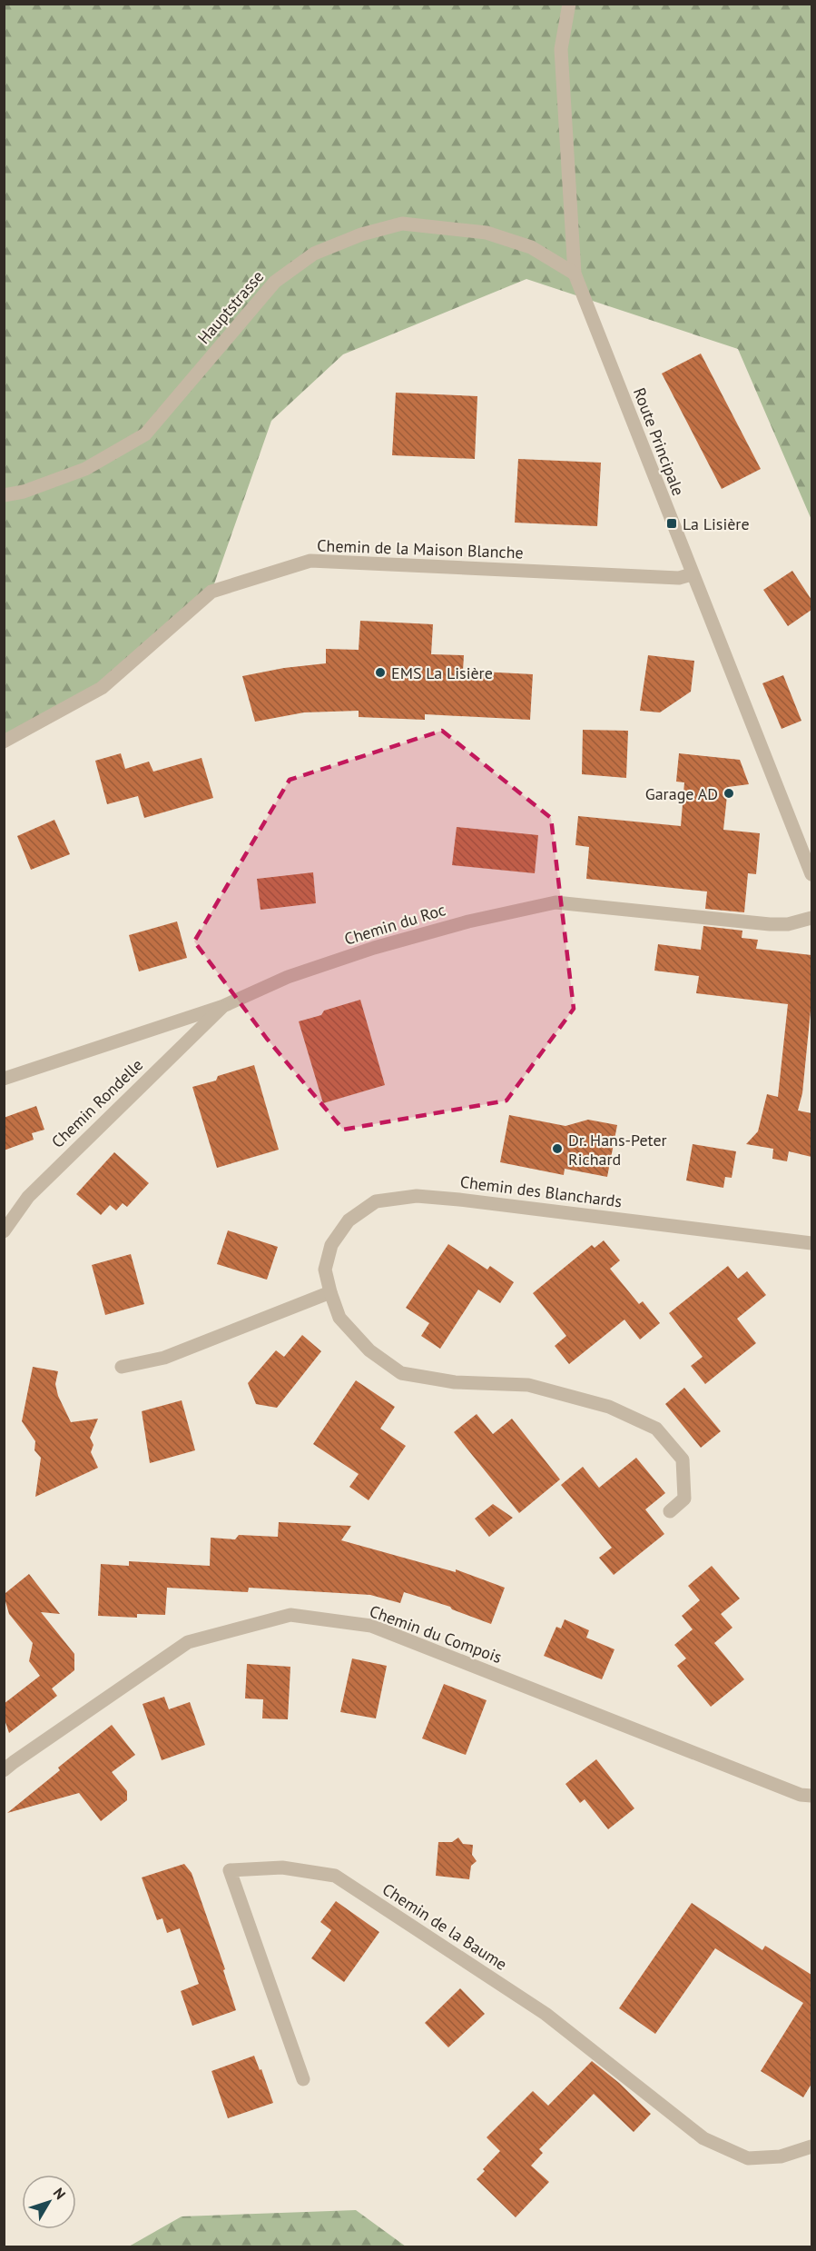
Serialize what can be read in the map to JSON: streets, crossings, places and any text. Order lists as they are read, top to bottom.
{
  "streets": {
    "street": [
      "Hauptstrasse",
      "Route Principale",
      "Chemin de la Maison Blanche",
      "Chemin du Roc",
      "Chemin Rondelle",
      "Chemin des Blanchards",
      "Chemin du Compois",
      "Chemin de la Baume"
    ]
  },
  "crossings": [
    ["Hauptstrasse", "Route Principale"],
    ["Route Principale", "Chemin de la Maison Blanche"],
    ["Chemin du Roc", "Chemin Rondelle"]
  ],
  "places": {
    "transit": ["La Lisière"],
    "other": ["EMS La Lisière", "Garage AD", "Dr. Hans-Peter Richard"]
  },
  "north": "top right"
}
